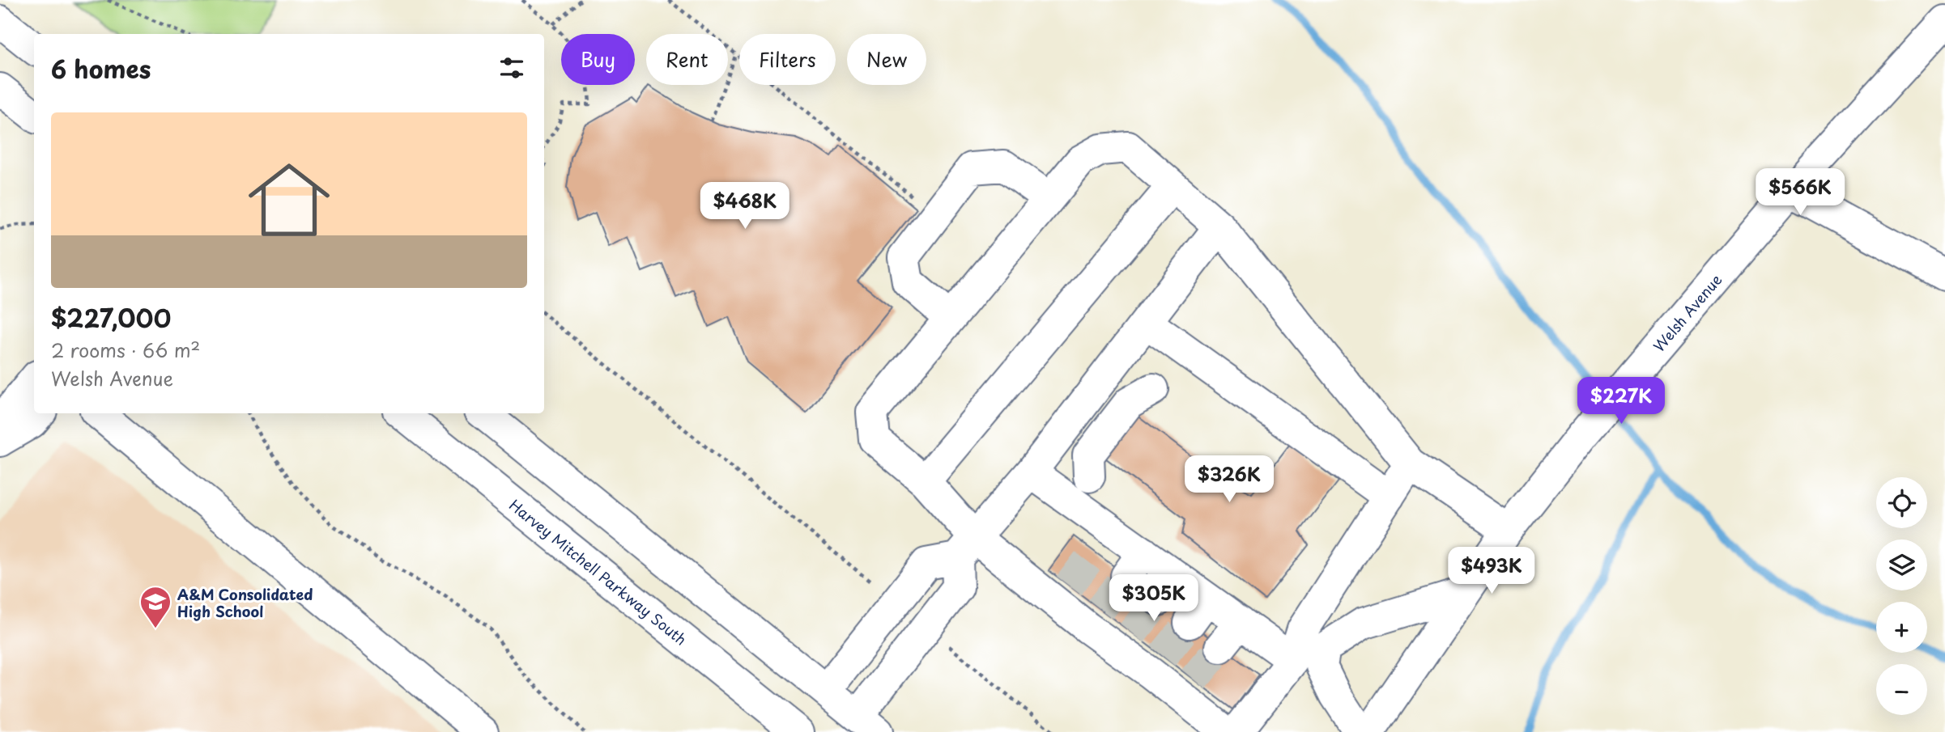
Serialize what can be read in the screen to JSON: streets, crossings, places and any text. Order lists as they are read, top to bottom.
{
  "streets": {
    "main road": ["Welsh Avenue", "Harvey Mitchell Parkway South"]
  },
  "places": {
    "school or university": ["A&M Consolidated High School"]
  },
  "page": {
    "chip": [
      "Buy",
      "Rent",
      "Filters",
      "New"
    ],
    "heading": "6 homes",
    "list": [
      {
        "name": "$227,000",
        "note": "2 rooms · 66 m² · Welsh Avenue"
      }
    ],
    "price": [
      "$566K",
      "$468K",
      "$227K",
      "$326K",
      "$493K",
      "$305K"
    ],
    "map_buttons": ["+", "−"]
  }
}
